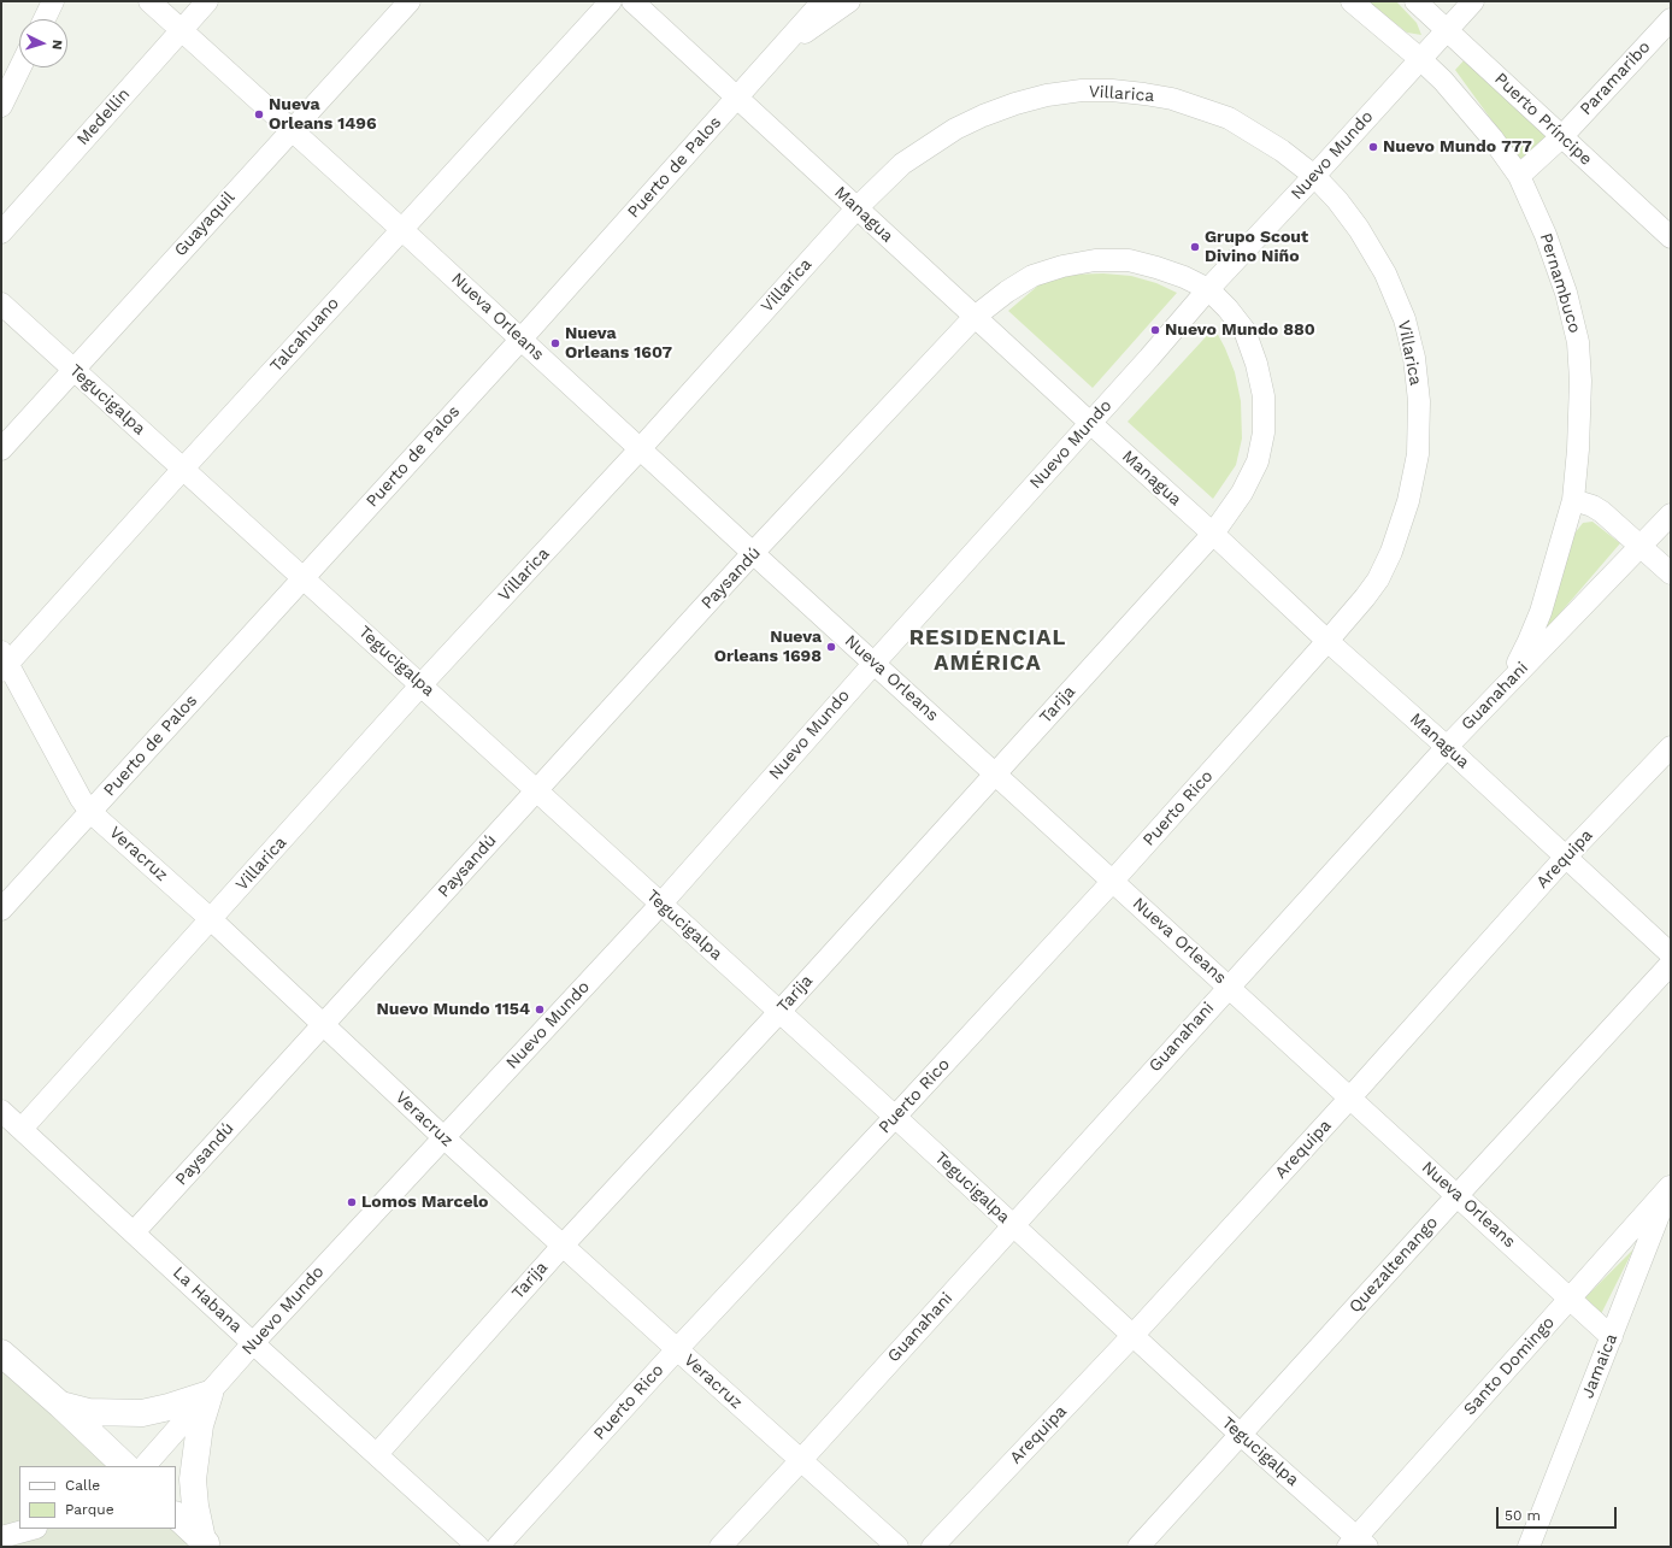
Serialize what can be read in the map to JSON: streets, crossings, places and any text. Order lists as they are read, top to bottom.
{
  "streets": {
    "street": [
      "Paramaribo",
      "Villarica",
      "Medellin",
      "Puerto Príncipe",
      "Nuevo Mundo",
      "Puerto de Palos",
      "Managua",
      "Guayaquil",
      "Pernambuco",
      "Nueva Orleans",
      "Talcahuano",
      "Tegucigalpa",
      "Paysandú",
      "Guanahani",
      "Tarija",
      "Puerto Rico",
      "Veracruz",
      "Arequipa",
      "Quezaltenango",
      "La Habana",
      "Santo Domingo",
      "Jamaica"
    ]
  },
  "crossings": [
    ["Paramaribo", "Puerto Príncipe"],
    ["Paramaribo", "Pernambuco"],
    ["Villarica", "Nuevo Mundo"],
    ["Villarica", "Managua"],
    ["Villarica", "Nueva Orleans"],
    ["Villarica", "Tegucigalpa"],
    ["Villarica", "Puerto Rico"],
    ["Villarica", "Veracruz"],
    ["Villarica", "La Habana"],
    ["Medellin", "Nueva Orleans"],
    ["Puerto Príncipe", "Nuevo Mundo"],
    ["Nuevo Mundo", "Managua"],
    ["Nuevo Mundo", "Pernambuco"],
    ["Nuevo Mundo", "Nueva Orleans"],
    ["Nuevo Mundo", "Tegucigalpa"],
    ["Nuevo Mundo", "Paysandú"],
    ["Nuevo Mundo", "Veracruz"],
    ["Nuevo Mundo", "La Habana"],
    ["Puerto de Palos", "Managua"],
    ["Puerto de Palos", "Nueva Orleans"],
    ["Puerto de Palos", "Tegucigalpa"],
    ["Puerto de Palos", "Veracruz"],
    ["Managua", "Paysandú"],
    ["Managua", "Guanahani"],
    ["Managua", "Tarija"],
    ["Managua", "Puerto Rico"],
    ["Managua", "Arequipa"],
    ["Guayaquil", "Nueva Orleans"],
    ["Guayaquil", "Tegucigalpa"],
    ["Pernambuco", "Guanahani"],
    ["Nueva Orleans", "Talcahuano"],
    ["Nueva Orleans", "Paysandú"],
    ["Nueva Orleans", "Guanahani"],
    ["Nueva Orleans", "Tarija"],
    ["Nueva Orleans", "Puerto Rico"],
    ["Nueva Orleans", "Arequipa"],
    ["Nueva Orleans", "Quezaltenango"],
    ["Nueva Orleans", "Santo Domingo"],
    ["Nueva Orleans", "Jamaica"],
    ["Talcahuano", "Tegucigalpa"],
    ["Talcahuano", "Veracruz"],
    ["Tegucigalpa", "Paysandú"],
    ["Tegucigalpa", "Guanahani"],
    ["Tegucigalpa", "Tarija"],
    ["Tegucigalpa", "Puerto Rico"],
    ["Tegucigalpa", "Arequipa"],
    ["Tegucigalpa", "Quezaltenango"],
    ["Tegucigalpa", "Santo Domingo"],
    ["Paysandú", "Tarija"],
    ["Paysandú", "Veracruz"],
    ["Paysandú", "La Habana"],
    ["Guanahani", "Veracruz"],
    ["Tarija", "Veracruz"],
    ["Tarija", "La Habana"],
    ["Puerto Rico", "Veracruz"],
    ["Santo Domingo", "Jamaica"]
  ],
  "districts": ["RESIDENCIAL AMÉRICA"],
  "places": [
    "Nueva Orleans 1496",
    "Nuevo Mundo 777",
    "Grupo Scout Divino Niño",
    "Nuevo Mundo 880",
    "Nueva Orleans 1607",
    "Nueva Orleans 1698",
    "Nuevo Mundo 1154",
    "Lomos Marcelo"
  ],
  "legend": ["Calle", "Parque"],
  "scale_bar": "50 m",
  "north": "right"
}
